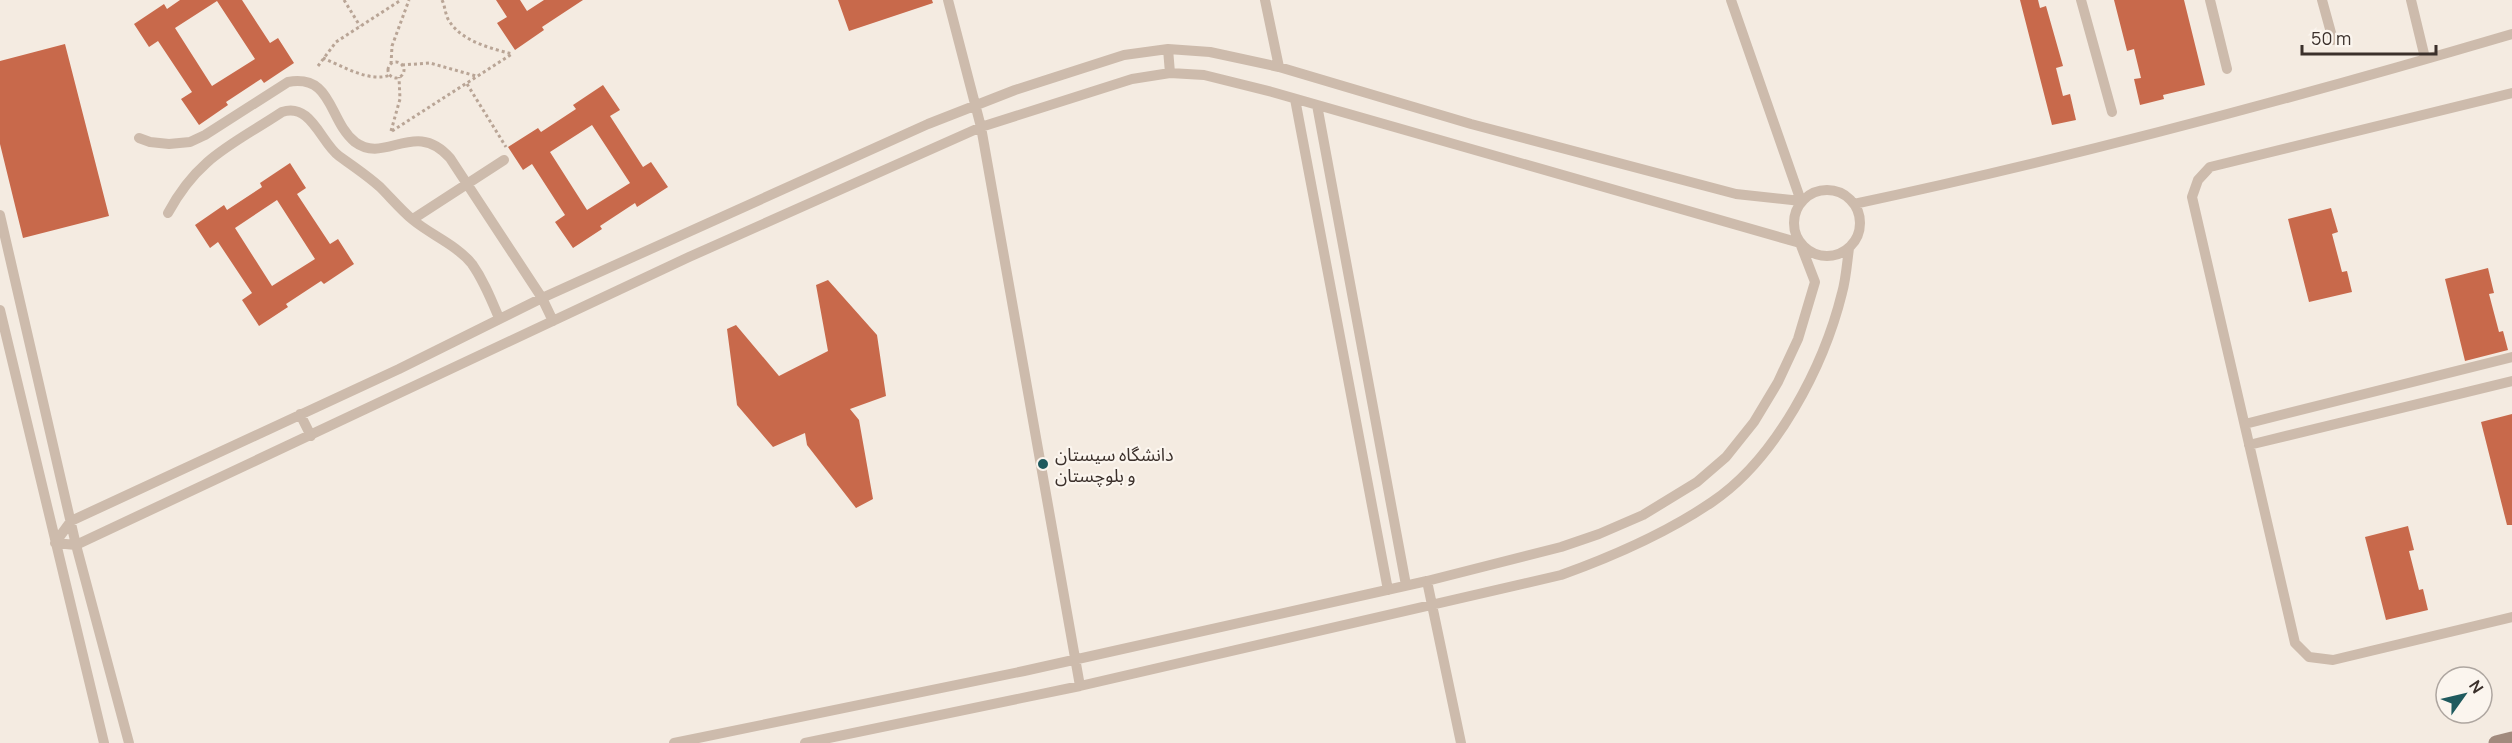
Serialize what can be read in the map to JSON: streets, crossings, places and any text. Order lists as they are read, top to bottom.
{
  "places": ["دانشگاه سیستان و بلوچستان"],
  "scale_bar": "50 m",
  "north": "top right"
}
